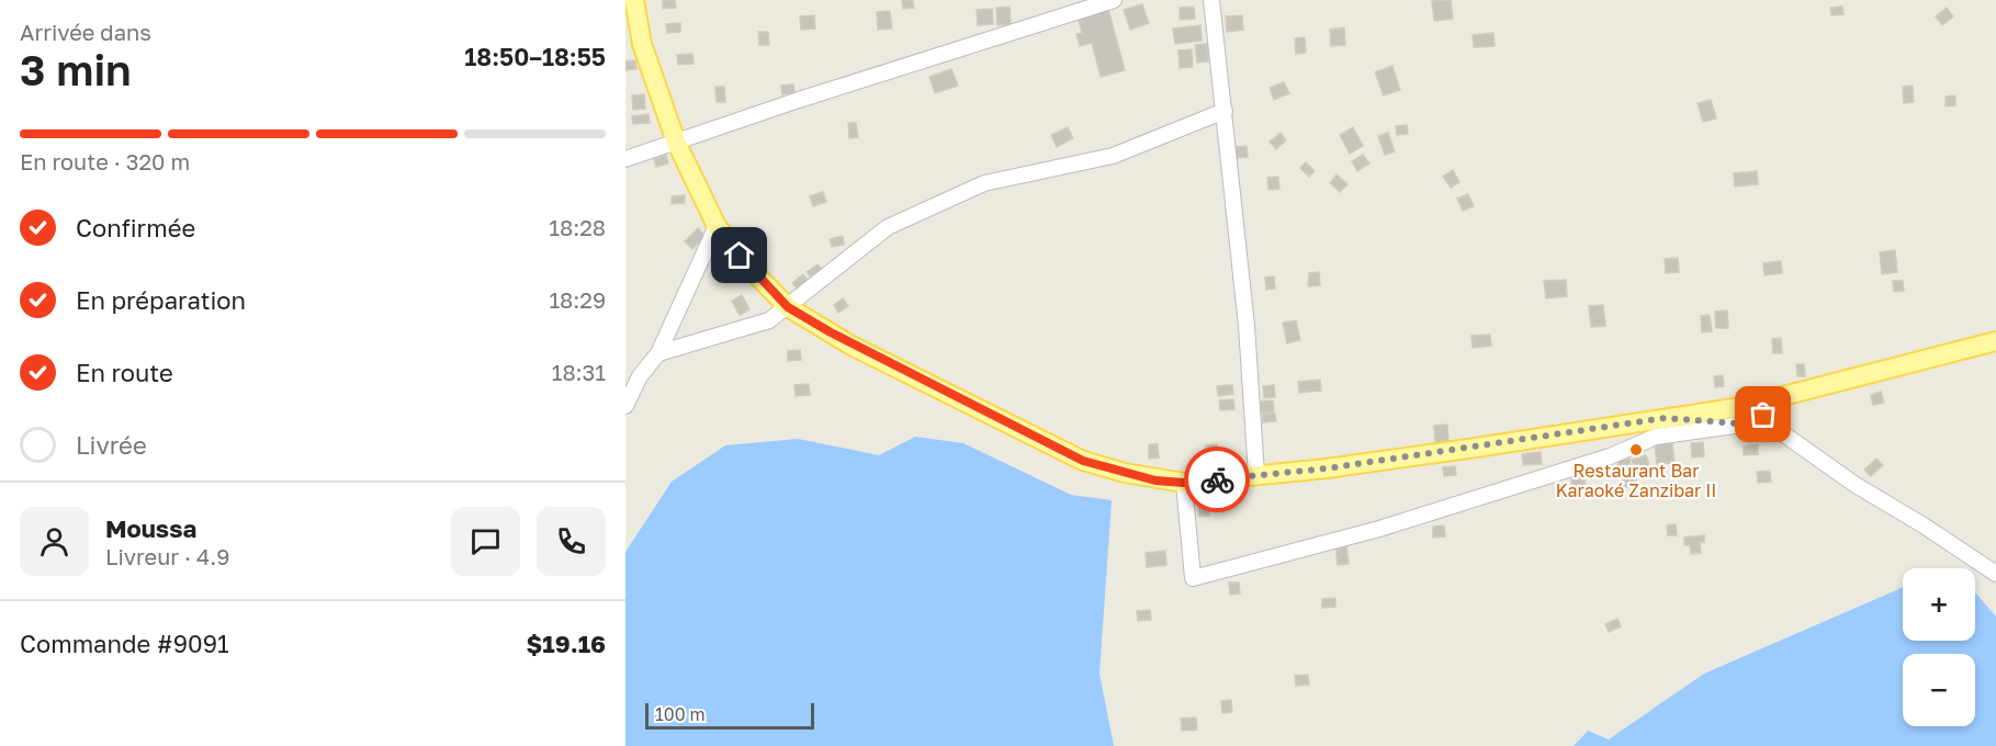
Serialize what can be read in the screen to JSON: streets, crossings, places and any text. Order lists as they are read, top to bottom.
{
  "places": ["Restaurant Bar Karaoké Zanzibar II"],
  "scale_bar": "100 m",
  "page": {
    "heading": ["3 min", "Arrivée dans", "18:50–18:55"],
    "panel": [
      "Moussa",
      "Livreur · 4.9",
      "Commande #9091",
      "$19.16"
    ],
    "bar": "En route · 320 m",
    "list": [
      ["Confirmée", "18:28"],
      ["En préparation", "18:29"],
      ["En route", "18:31"],
      "Livrée"
    ],
    "map_buttons": ["+", "−"],
    "scale": "100 m"
  }
}
